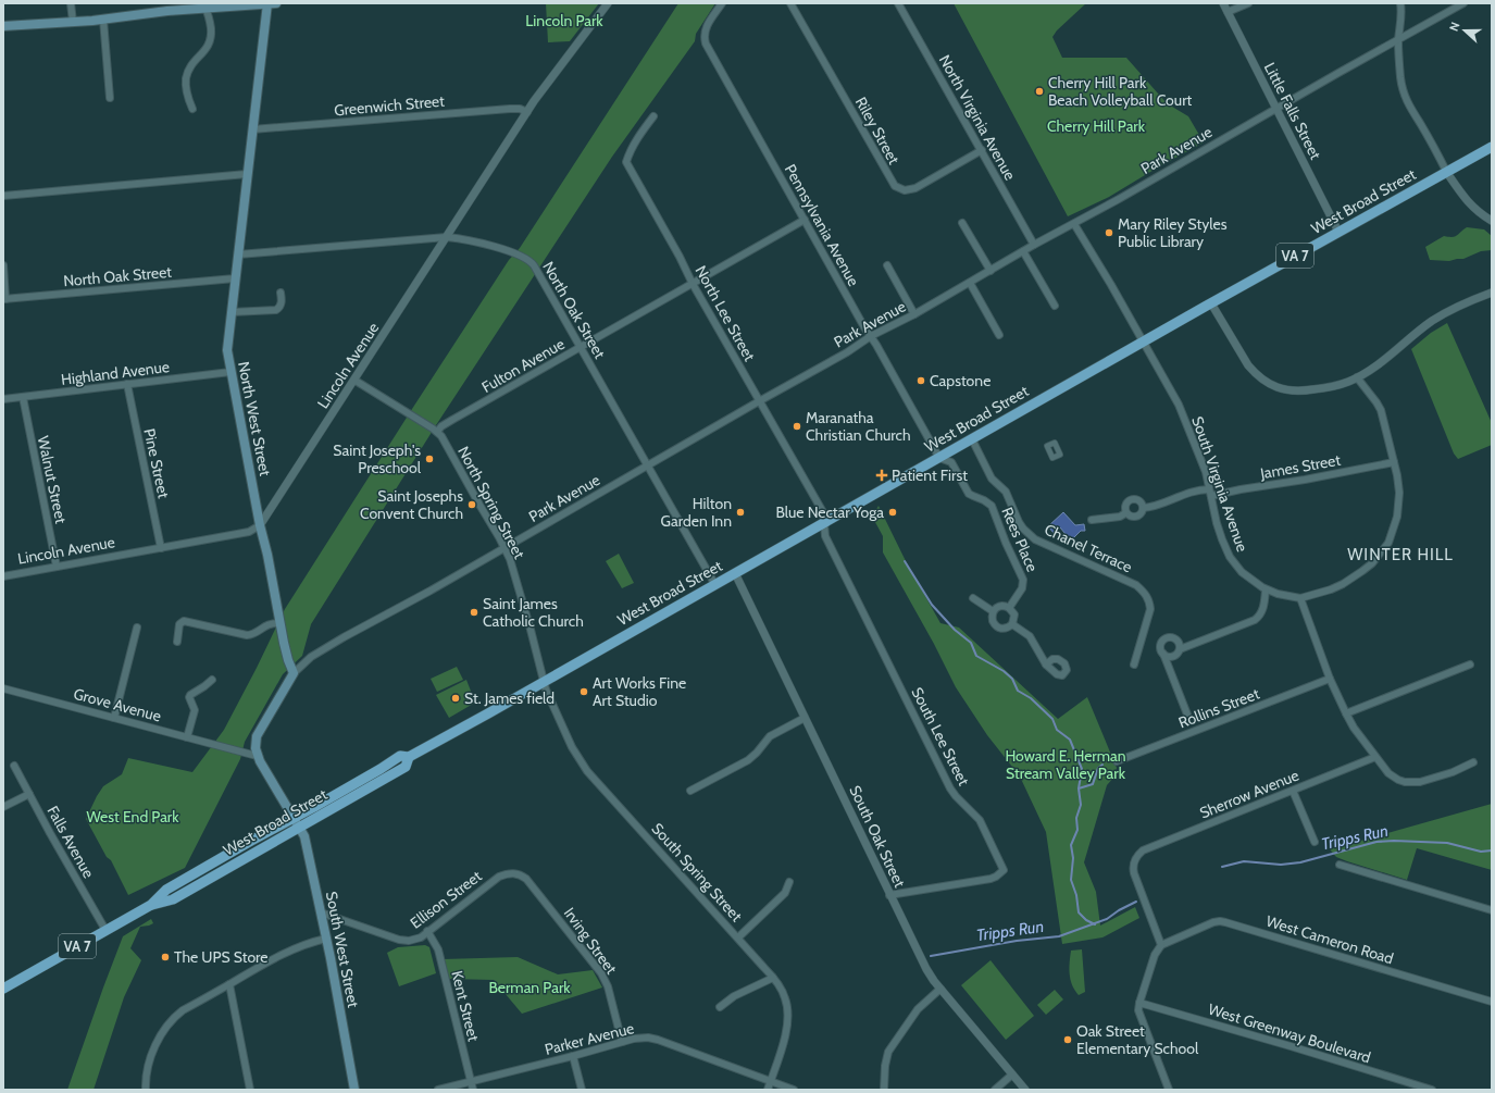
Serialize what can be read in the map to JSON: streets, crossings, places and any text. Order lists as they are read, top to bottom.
{
  "streets": {
    "main road": [
      "West Broad Street",
      "VA 7",
      "North West Street",
      "South West Street"
    ],
    "street": [
      "Greenwich Street",
      "Little Falls Street",
      "North Virginia Avenue",
      "Riley Street",
      "Park Avenue",
      "Pennsylvania Avenue",
      "North Oak Street",
      "North Lee Street",
      "Lincoln Avenue",
      "Fulton Avenue",
      "Highland Avenue",
      "Pine Street",
      "James Street",
      "Walnut Street",
      "South Virginia Avenue",
      "North Spring Street",
      "Rees Place",
      "Chanel Terrace",
      "Grove Avenue",
      "Rollins Street",
      "South Lee Street",
      "Sherrow Avenue",
      "South Oak Street",
      "Falls Avenue",
      "South Spring Street",
      "Ellison Street",
      "West Cameron Road",
      "Irving Street",
      "Kent Street",
      "West Greenway Boulevard",
      "Parker Avenue"
    ]
  },
  "crossings": [
    ["Greenwich Street", "Lincoln Avenue"],
    ["Greenwich Street", "North West Street"],
    ["Little Falls Street", "Park Avenue"],
    ["Little Falls Street", "West Broad Street"],
    ["North Virginia Avenue", "Riley Street"],
    ["North Virginia Avenue", "Park Avenue"],
    ["Park Avenue", "Pennsylvania Avenue"],
    ["Park Avenue", "North Oak Street"],
    ["Park Avenue", "North Lee Street"],
    ["Park Avenue", "North West Street"],
    ["Park Avenue", "North Spring Street"],
    ["West Broad Street", "Pennsylvania Avenue"],
    ["West Broad Street", "North Oak Street"],
    ["West Broad Street", "North Lee Street"],
    ["West Broad Street", "South Virginia Avenue"],
    ["West Broad Street", "North Spring Street"],
    ["West Broad Street", "Rees Place"],
    ["West Broad Street", "Chanel Terrace"],
    ["West Broad Street", "South Lee Street"],
    ["West Broad Street", "South Oak Street"],
    ["West Broad Street", "Falls Avenue"],
    ["West Broad Street", "South Spring Street"],
    ["West Broad Street", "South West Street"],
    ["Pennsylvania Avenue", "Fulton Avenue"],
    ["Pennsylvania Avenue", "Rees Place"],
    ["North Oak Street", "Lincoln Avenue"],
    ["North Oak Street", "Fulton Avenue"],
    ["North Oak Street", "North West Street"],
    ["North Lee Street", "Fulton Avenue"],
    ["North Lee Street", "South Lee Street"],
    ["Lincoln Avenue", "North West Street"],
    ["Lincoln Avenue", "Pine Street"],
    ["Lincoln Avenue", "Walnut Street"],
    ["Lincoln Avenue", "North Spring Street"],
    ["Fulton Avenue", "North Spring Street"],
    ["Highland Avenue", "North West Street"],
    ["Highland Avenue", "Pine Street"],
    ["Highland Avenue", "Walnut Street"],
    ["James Street", "South Virginia Avenue"],
    ["North Spring Street", "South Spring Street"],
    ["South Lee Street", "South Oak Street"],
    ["Sherrow Avenue", "West Cameron Road"],
    ["South Spring Street", "Parker Avenue"],
    ["Ellison Street", "Irving Street"],
    ["Ellison Street", "South West Street"],
    ["Ellison Street", "Kent Street"],
    ["Irving Street", "Parker Avenue"],
    ["Kent Street", "Parker Avenue"]
  ],
  "districts": ["WINTER HILL"],
  "water": ["Tripps Run"],
  "parks": [
    "Lincoln Park",
    "Cherry Hill Park",
    "Howard E. Herman Stream Valley Park",
    "West End Park",
    "Berman Park"
  ],
  "places": {
    "other": [
      "Cherry Hill Park Beach Volleyball Court",
      "Mary Riley Styles Public Library",
      "Capstone",
      "Maranatha Christian Church",
      "Saint Joseph's Preschool",
      "Saint Josephs Convent Church",
      "Hilton Garden Inn",
      "Blue Nectar Yoga",
      "Saint James Catholic Church",
      "Art Works Fine Art Studio",
      "St. James field",
      "The UPS Store",
      "Oak Street Elementary School"
    ],
    "health": ["Patient First"]
  },
  "north": "left"
}
